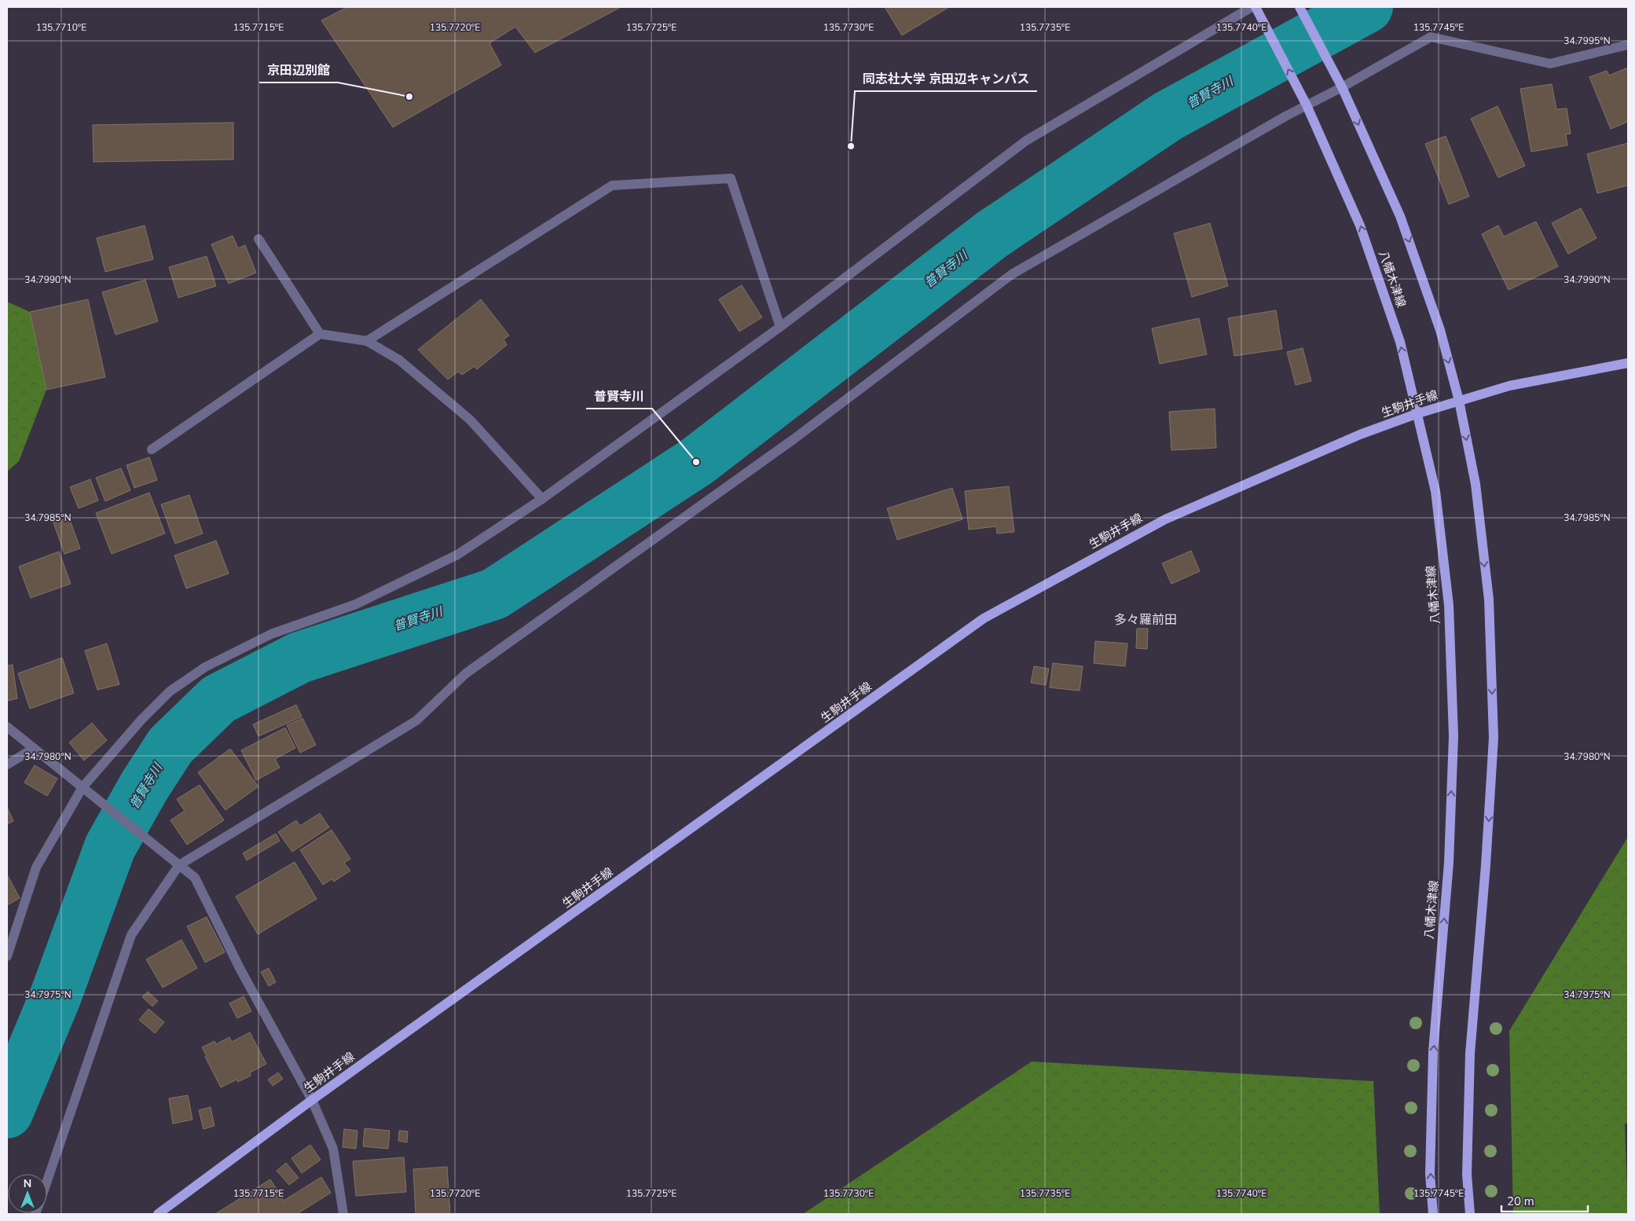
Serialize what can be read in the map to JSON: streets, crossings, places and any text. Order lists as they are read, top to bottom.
{
  "streets": {
    "main road": ["八幡木津線", "生駒井手線"]
  },
  "crossings": [
    ["八幡木津線", "生駒井手線"]
  ],
  "districts": ["多々羅前田"],
  "water": ["普賢寺川"],
  "places": ["京田辺別館", "同志社大学 京田辺キャンパス", "普賢寺川"],
  "scale_bar": "20 m",
  "north": "top",
  "coordinates": [
    "135.7710°E",
    "135.7715°E",
    "135.7720°E",
    "135.7725°E",
    "135.7730°E",
    "135.7735°E",
    "135.7740°E",
    "135.7745°E",
    "34.7995°N",
    "34.7990°N",
    "34.7985°N",
    "34.7980°N",
    "34.7975°N"
  ]
}
